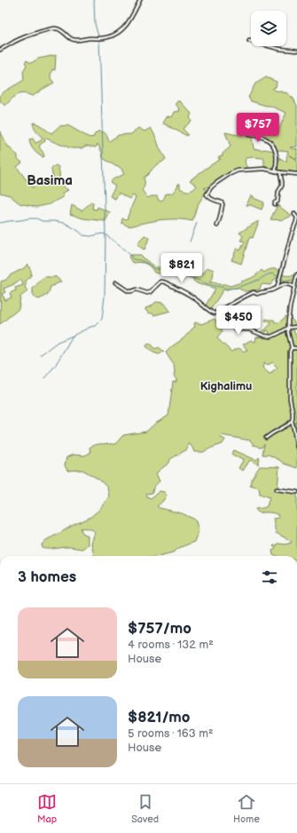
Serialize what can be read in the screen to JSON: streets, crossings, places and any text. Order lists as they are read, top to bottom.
{
  "districts": ["Basima", "Kighalimu"],
  "page": {
    "price": ["$757", "$821", "$450"],
    "heading": "3 homes",
    "list": [
      {
        "name": "$757/mo",
        "note": "4 rooms · 132 m² · House"
      },
      {
        "name": "$821/mo",
        "note": "5 rooms · 163 m² · House"
      }
    ],
    "tabs": ["Map", "Saved", "Home"]
  }
}
